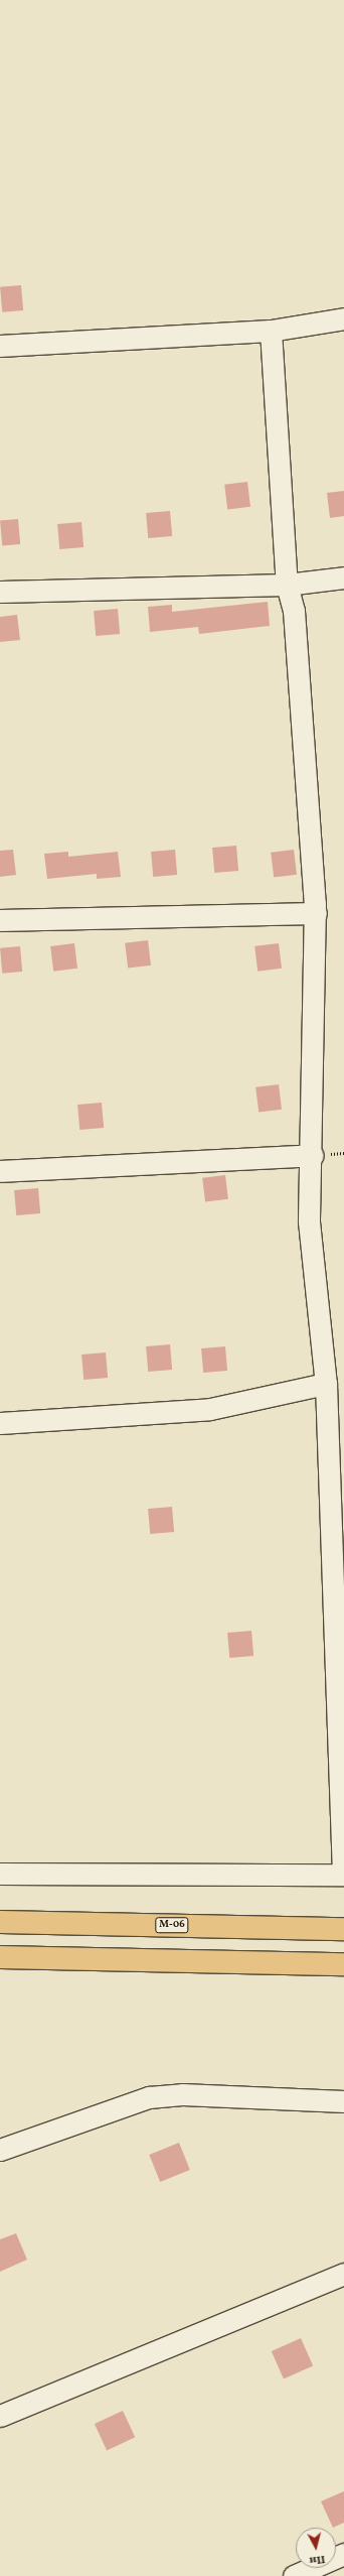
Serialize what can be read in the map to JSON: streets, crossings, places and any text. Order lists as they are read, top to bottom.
{
  "streets": {
    "highway": ["М-06"]
  },
  "north": "bottom"
}
